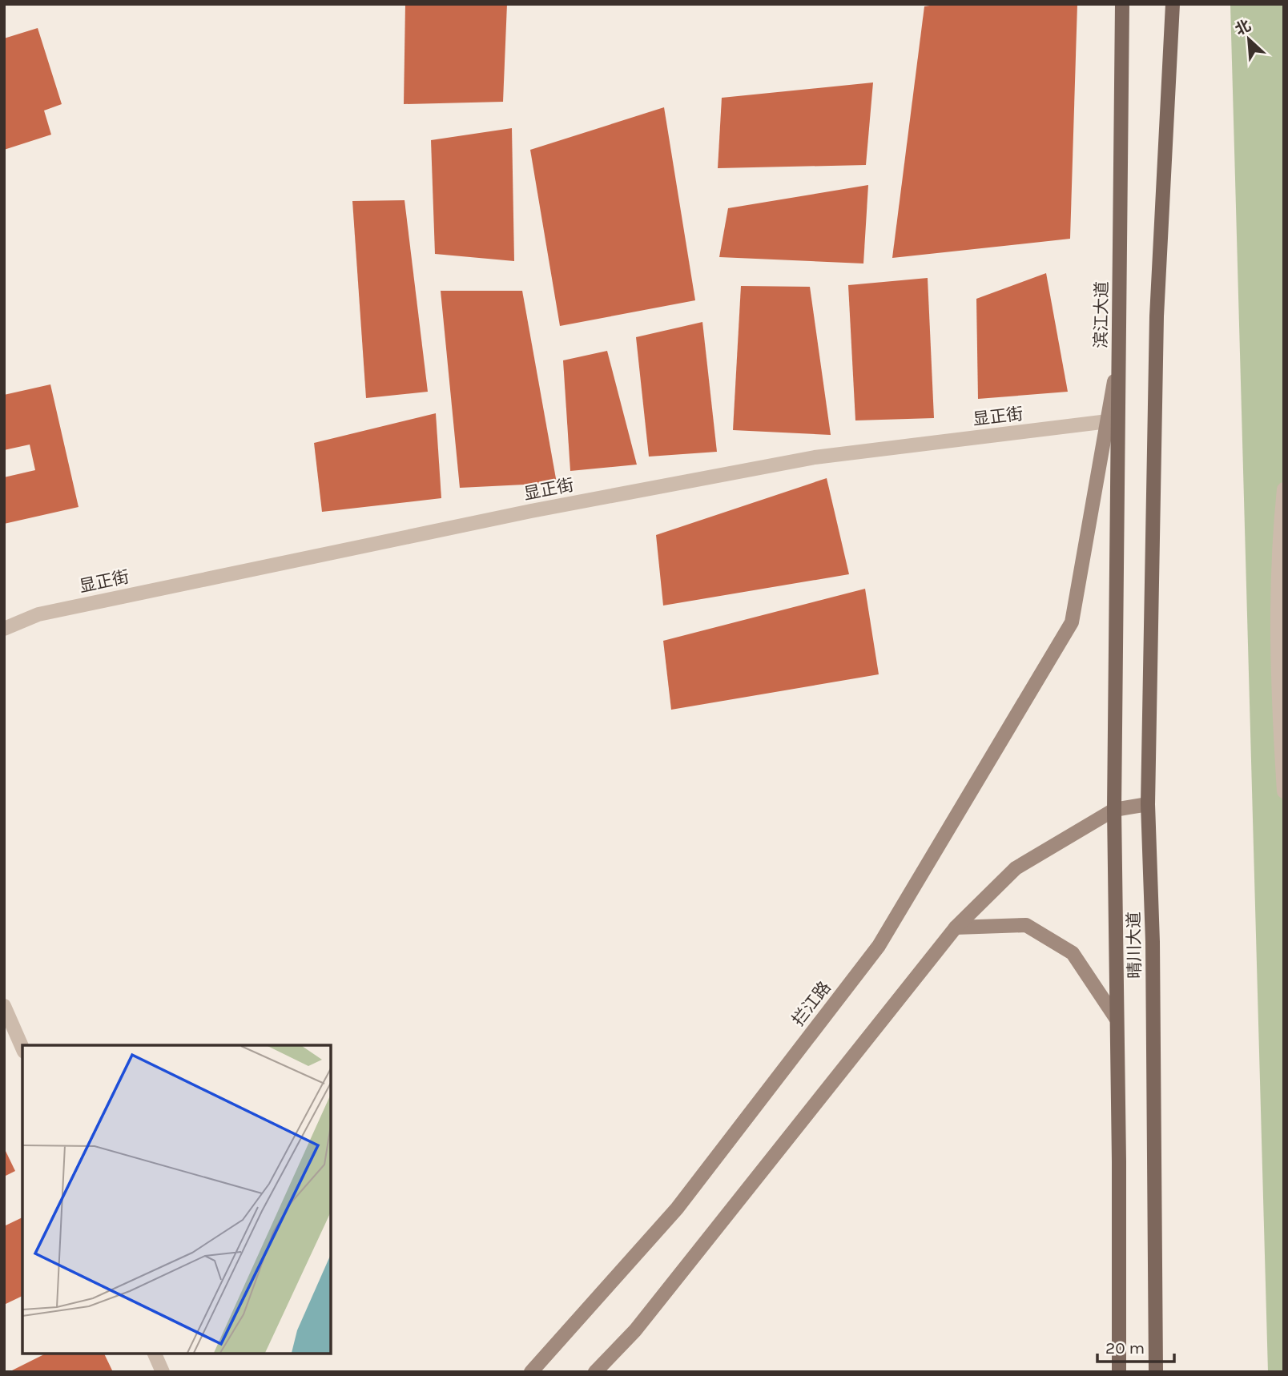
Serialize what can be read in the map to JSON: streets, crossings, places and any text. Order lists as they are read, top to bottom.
{
  "streets": {
    "main road": ["滨江大道", "晴川大道", "拦江路"],
    "street": ["显正街"]
  },
  "crossings": [
    ["滨江大道", "显正街"],
    ["滨江大道", "晴川大道"],
    ["滨江大道", "拦江路"]
  ],
  "scale_bar": "20 m",
  "north": "top left"
}
